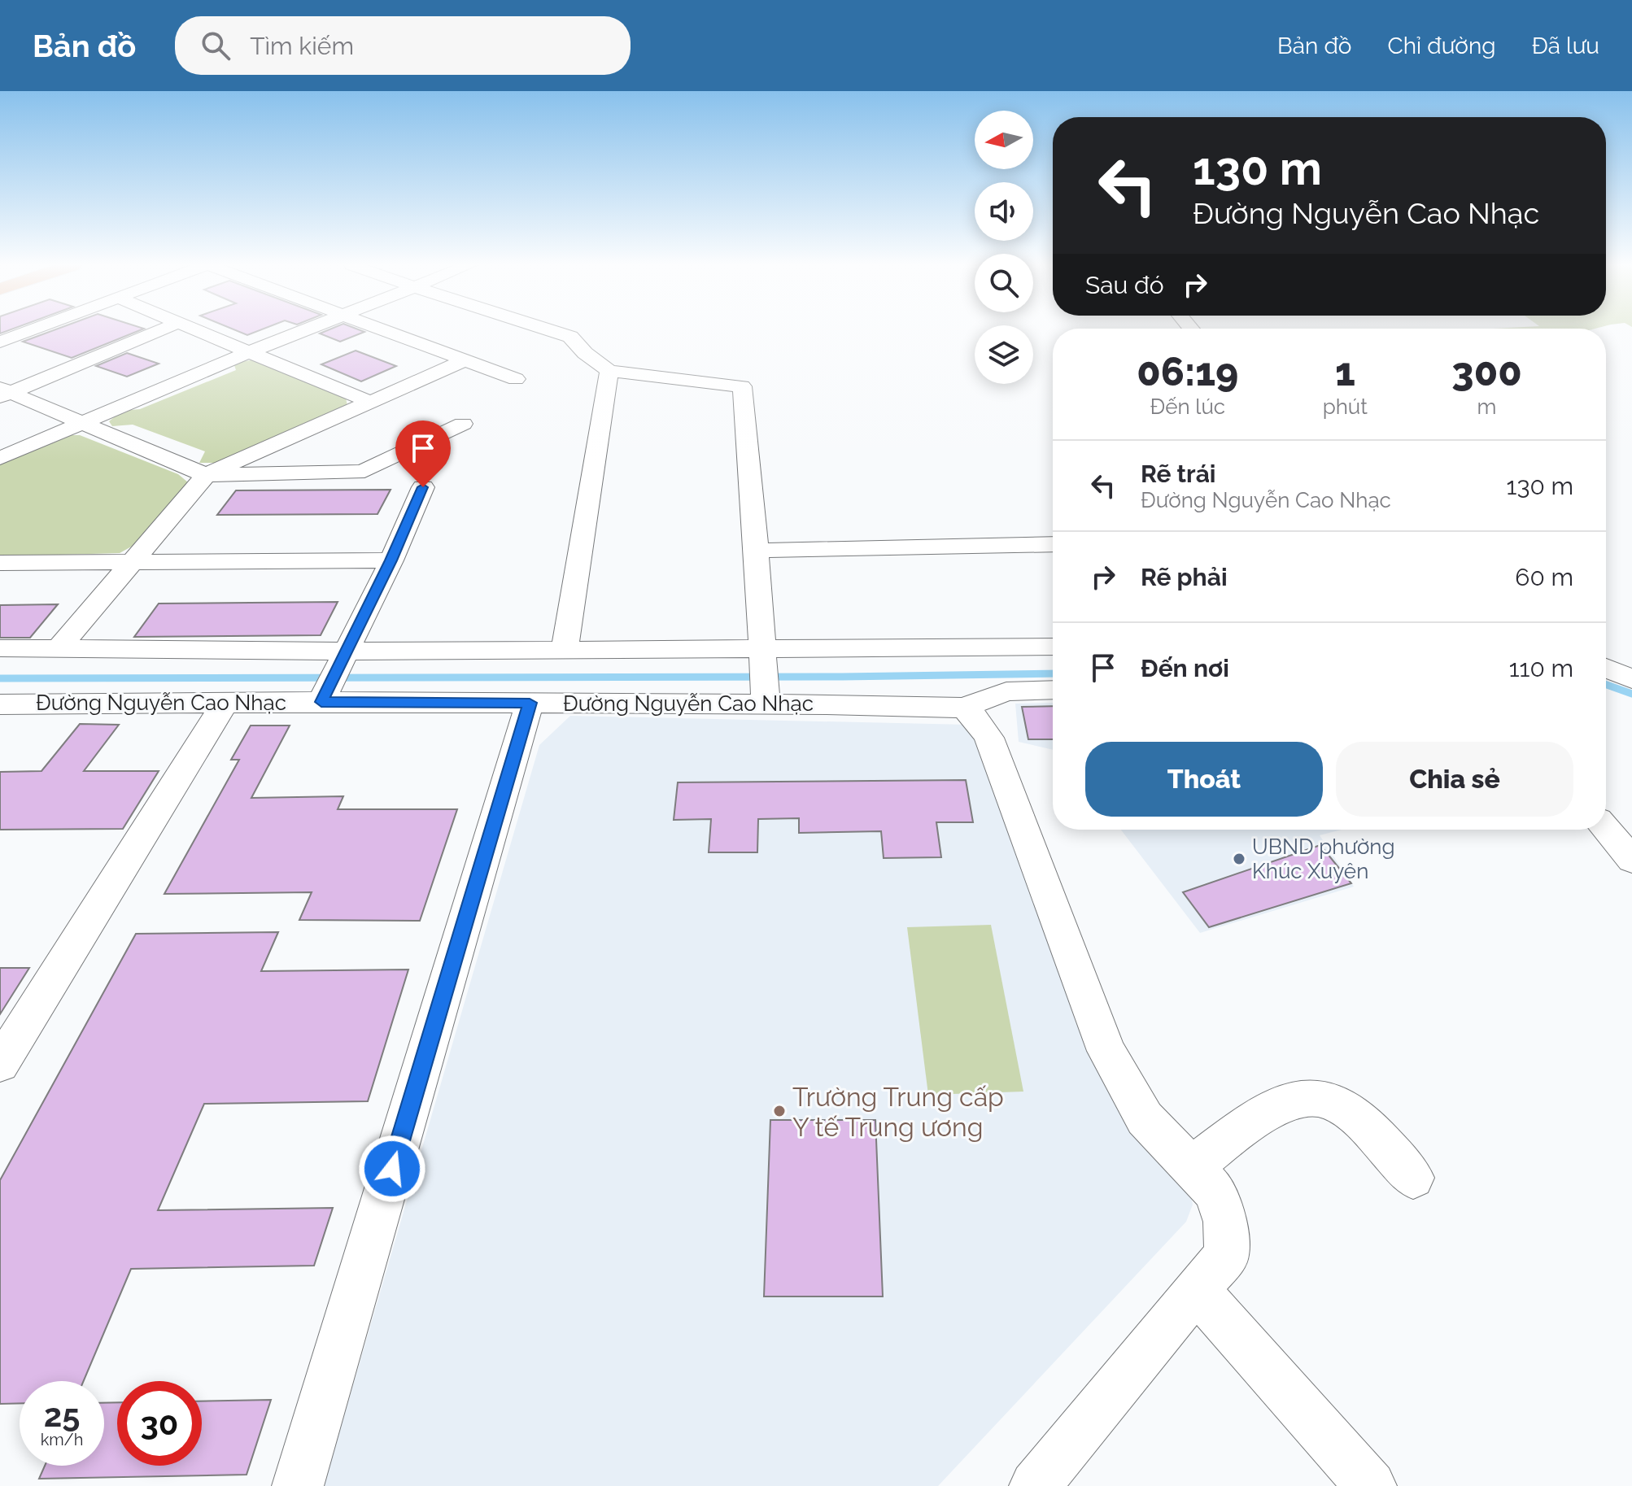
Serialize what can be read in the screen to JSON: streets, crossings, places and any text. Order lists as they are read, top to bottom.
{
  "streets": {
    "street": ["Đường Nguyễn Cao Nhạc"]
  },
  "places": ["UBND phường Khúc Xuyên", "Trường Trung cấp Y tế Trung ương"],
  "north": "left",
  "page": {
    "header": "Bản đồ",
    "search": "Tìm kiếm",
    "nav": ["Bản đồ", "Chỉ đường", "Đã lưu"],
    "turn": ["130 m", "Đường Nguyễn Cao Nhạc"],
    "then": "Sau đó",
    "eta": [
      "06:19",
      "Đến lúc",
      "1",
      "phút",
      "300",
      "m"
    ],
    "list": [
      {
        "name": "Rẽ trái",
        "note": "Đường Nguyễn Cao Nhạc",
        "value": "130 m"
      },
      {
        "name": "Rẽ phải",
        "value": "60 m"
      },
      {
        "name": "Đến nơi",
        "value": "110 m"
      }
    ],
    "buttons": ["Thoát", "Chia sẻ"],
    "speed": "25 km/h",
    "limit": "30"
  }
}
